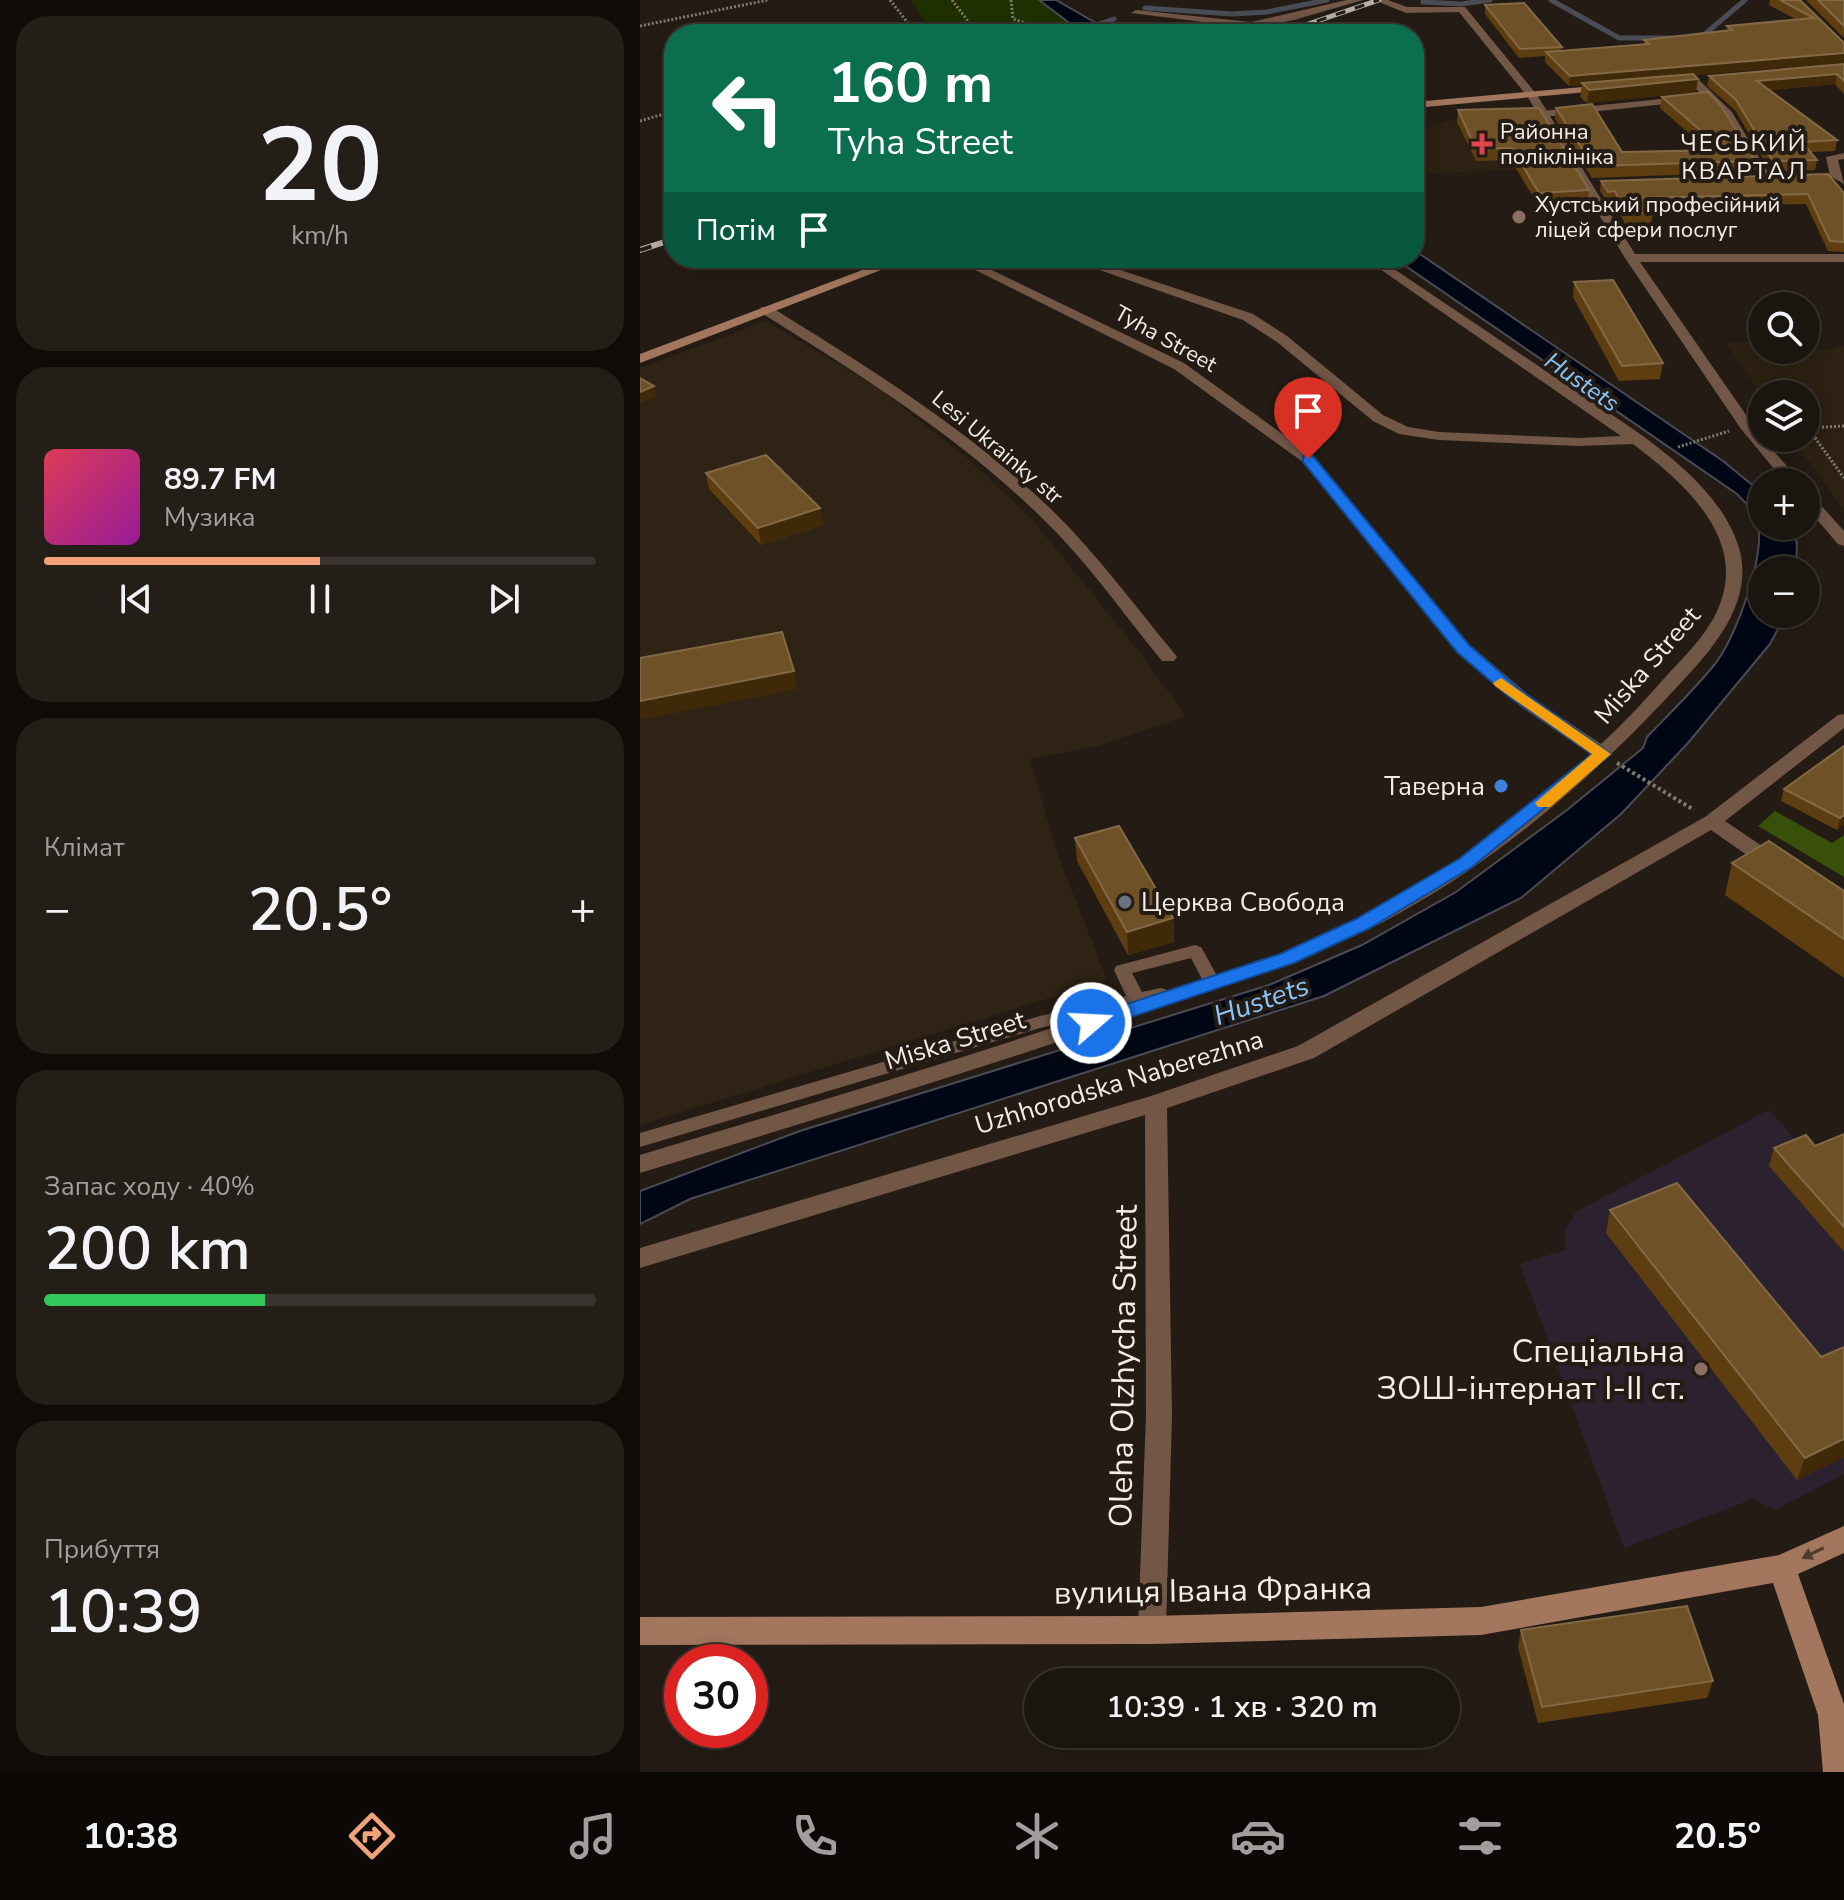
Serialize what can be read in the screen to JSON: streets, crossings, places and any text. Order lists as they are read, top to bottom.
{
  "streets": {
    "main road": ["вулиця Івана Франка"],
    "street": [
      "Tyha Street",
      "Lesi Ukrainky str",
      "Miska Street",
      "Uzhhorodska Naberezhna",
      "Oleha Olzhycha Street"
    ]
  },
  "crossings": [
    ["Tyha Street", "Miska Street"],
    ["Uzhhorodska Naberezhna", "Oleha Olzhycha Street"],
    ["Oleha Olzhycha Street", "вулиця Івана Франка"]
  ],
  "districts": ["ЧЕСЬКИЙ КВАРТАЛ"],
  "water": ["Hustets"],
  "places": {
    "health": ["Районна поліклініка"],
    "other": [
      "Хустський професійний ліцей сфери послуг",
      "Таверна",
      "Церква Свобода",
      "Спеціальна ЗОШ-інтернат І-ІІ ст."
    ]
  },
  "page": {
    "tile": [
      ["20", "km/h"],
      "Клімат",
      ["Запас ходу · 40%", "200 km"],
      ["Прибуття", "10:39"]
    ],
    "turn": ["160 m", "Tyha Street"],
    "then": "Потім",
    "map_buttons": ["+", "−"],
    "song": ["89.7 FM", "Музика"],
    "heat": ["−", "20.5°", "+"],
    "limit": "30",
    "trip": "10:39 · 1 хв · 320 m",
    "tabs": ["10:38", "20.5°"]
  }
}
